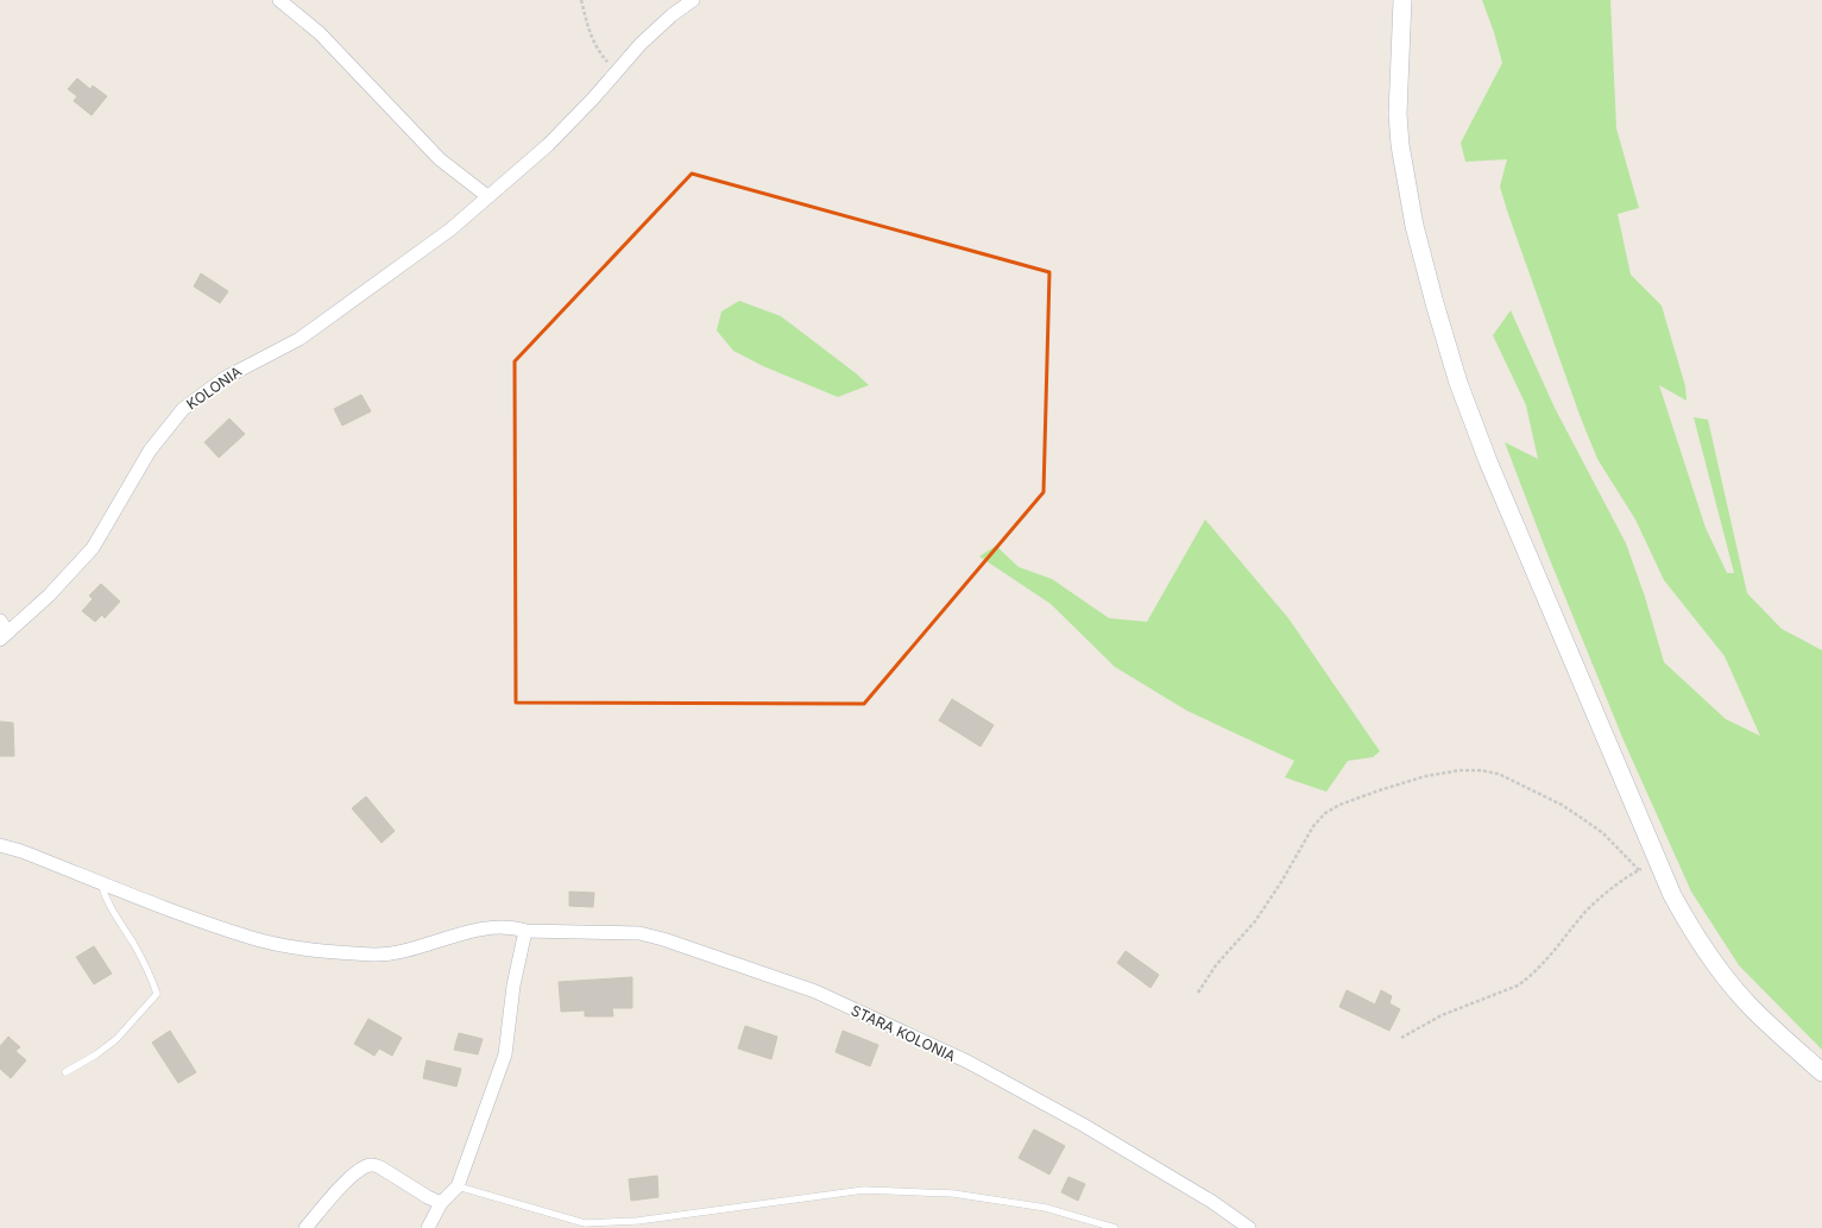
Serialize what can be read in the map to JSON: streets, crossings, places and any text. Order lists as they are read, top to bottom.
{
  "streets": {
    "street": ["KOLONIA", "STARA KOLONIA"]
  }
}
